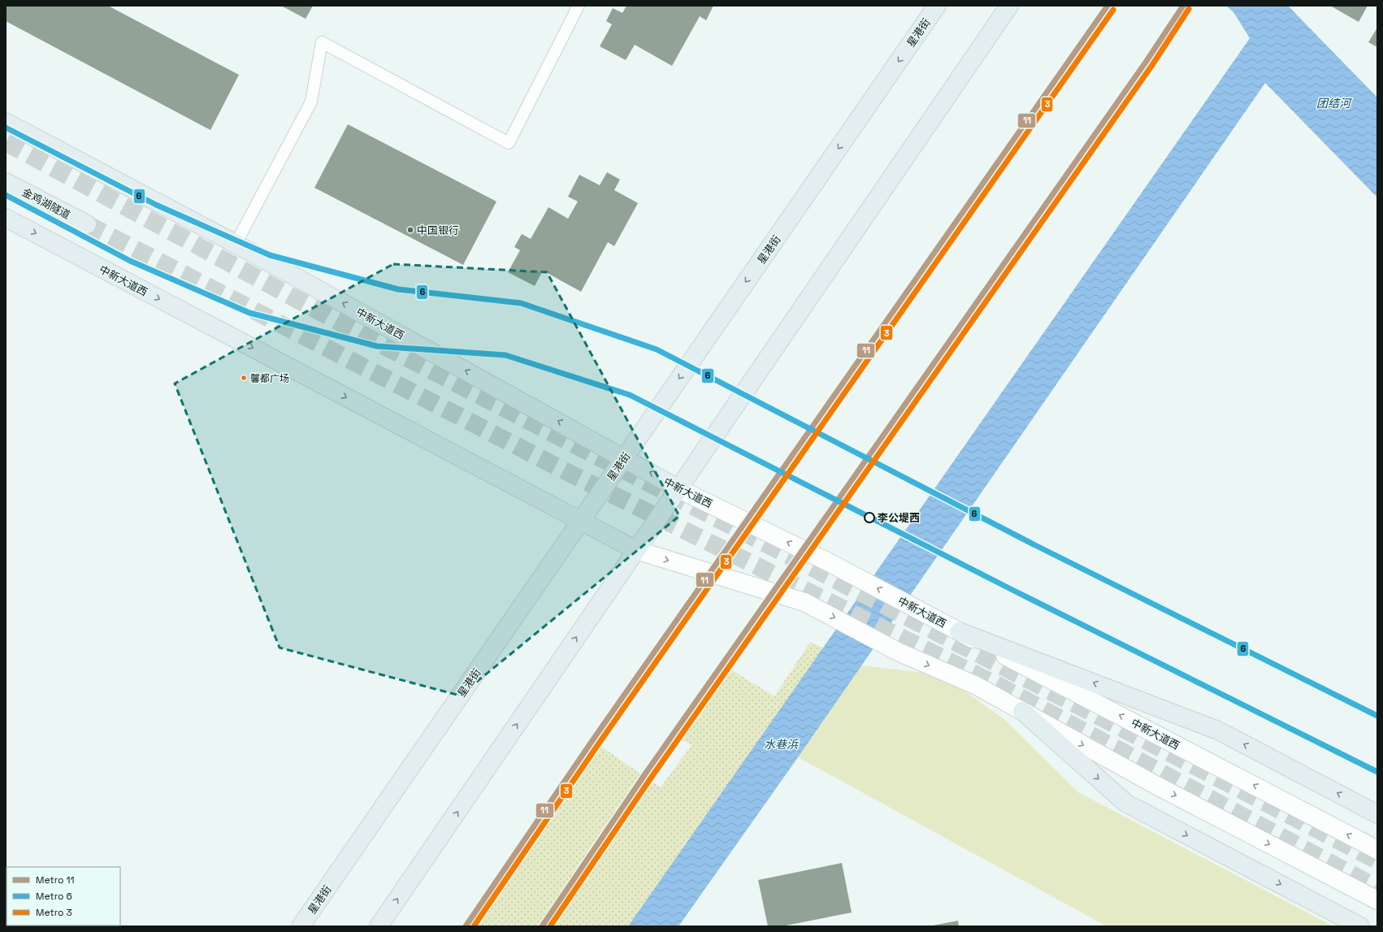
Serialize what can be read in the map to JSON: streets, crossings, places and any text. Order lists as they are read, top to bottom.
{
  "streets": {
    "main road": ["星港街", "金鸡湖隧道", "中新大道西"]
  },
  "crossings": [
    ["星港街", "中新大道西"]
  ],
  "water": ["团结河", "水巷浜"],
  "places": ["中国银行", "馨都广场", "李公堤西"],
  "lines": ["metro line 11", "metro line 3", "metro line 6"],
  "legend": ["Metro 11", "Metro 6", "Metro 3"]
}
